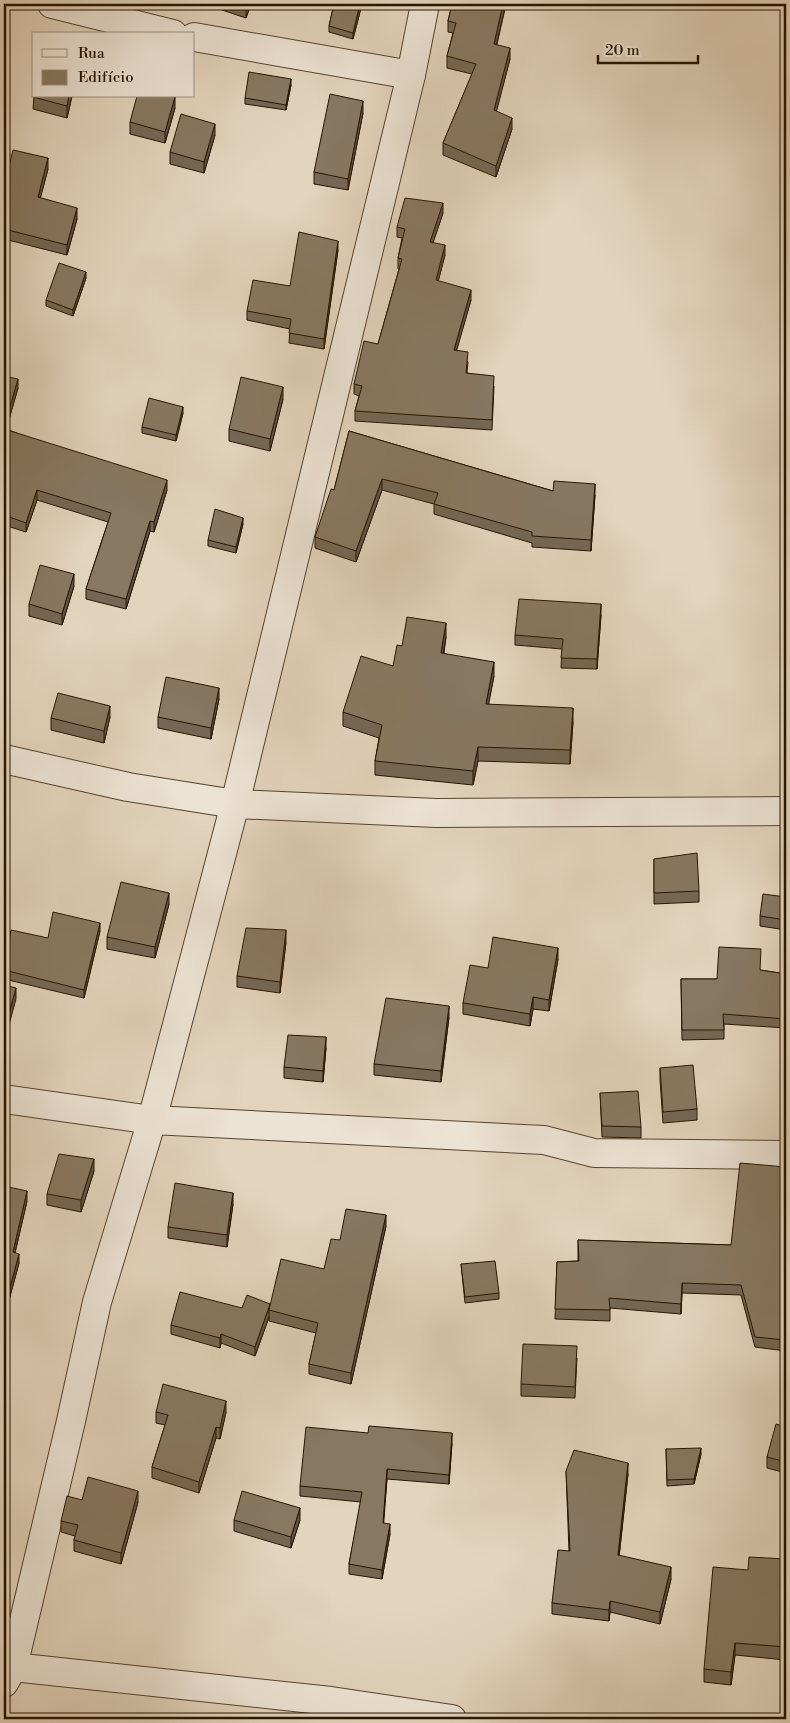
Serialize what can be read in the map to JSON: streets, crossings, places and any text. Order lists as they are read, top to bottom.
{
  "legend": ["Rua", "Edifício"],
  "scale_bar": "20 m"
}
